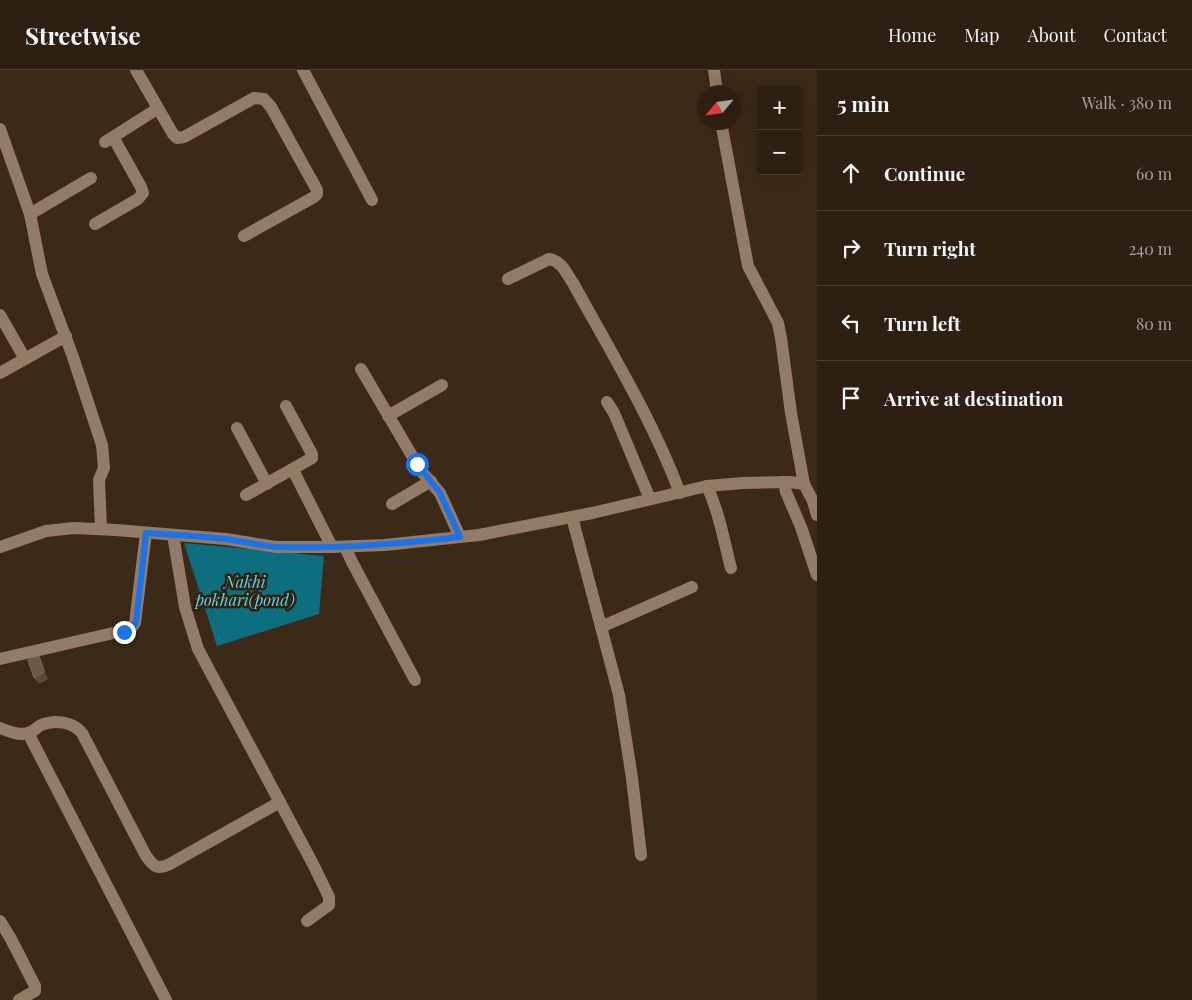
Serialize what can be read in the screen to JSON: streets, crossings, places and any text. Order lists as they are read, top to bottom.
{
  "water": ["Nakhi pokhari(pond)"],
  "north": "bottom left",
  "page": {
    "header": "Streetwise",
    "nav": [
      "Home",
      "Map",
      "About",
      "Contact"
    ],
    "heading": ["5 min", "Walk · 380 m"],
    "map_buttons": ["+", "−"],
    "list": [
      ["Continue", "60 m"],
      ["Turn right", "240 m"],
      ["Turn left", "80 m"],
      "Arrive at destination"
    ]
  }
}
